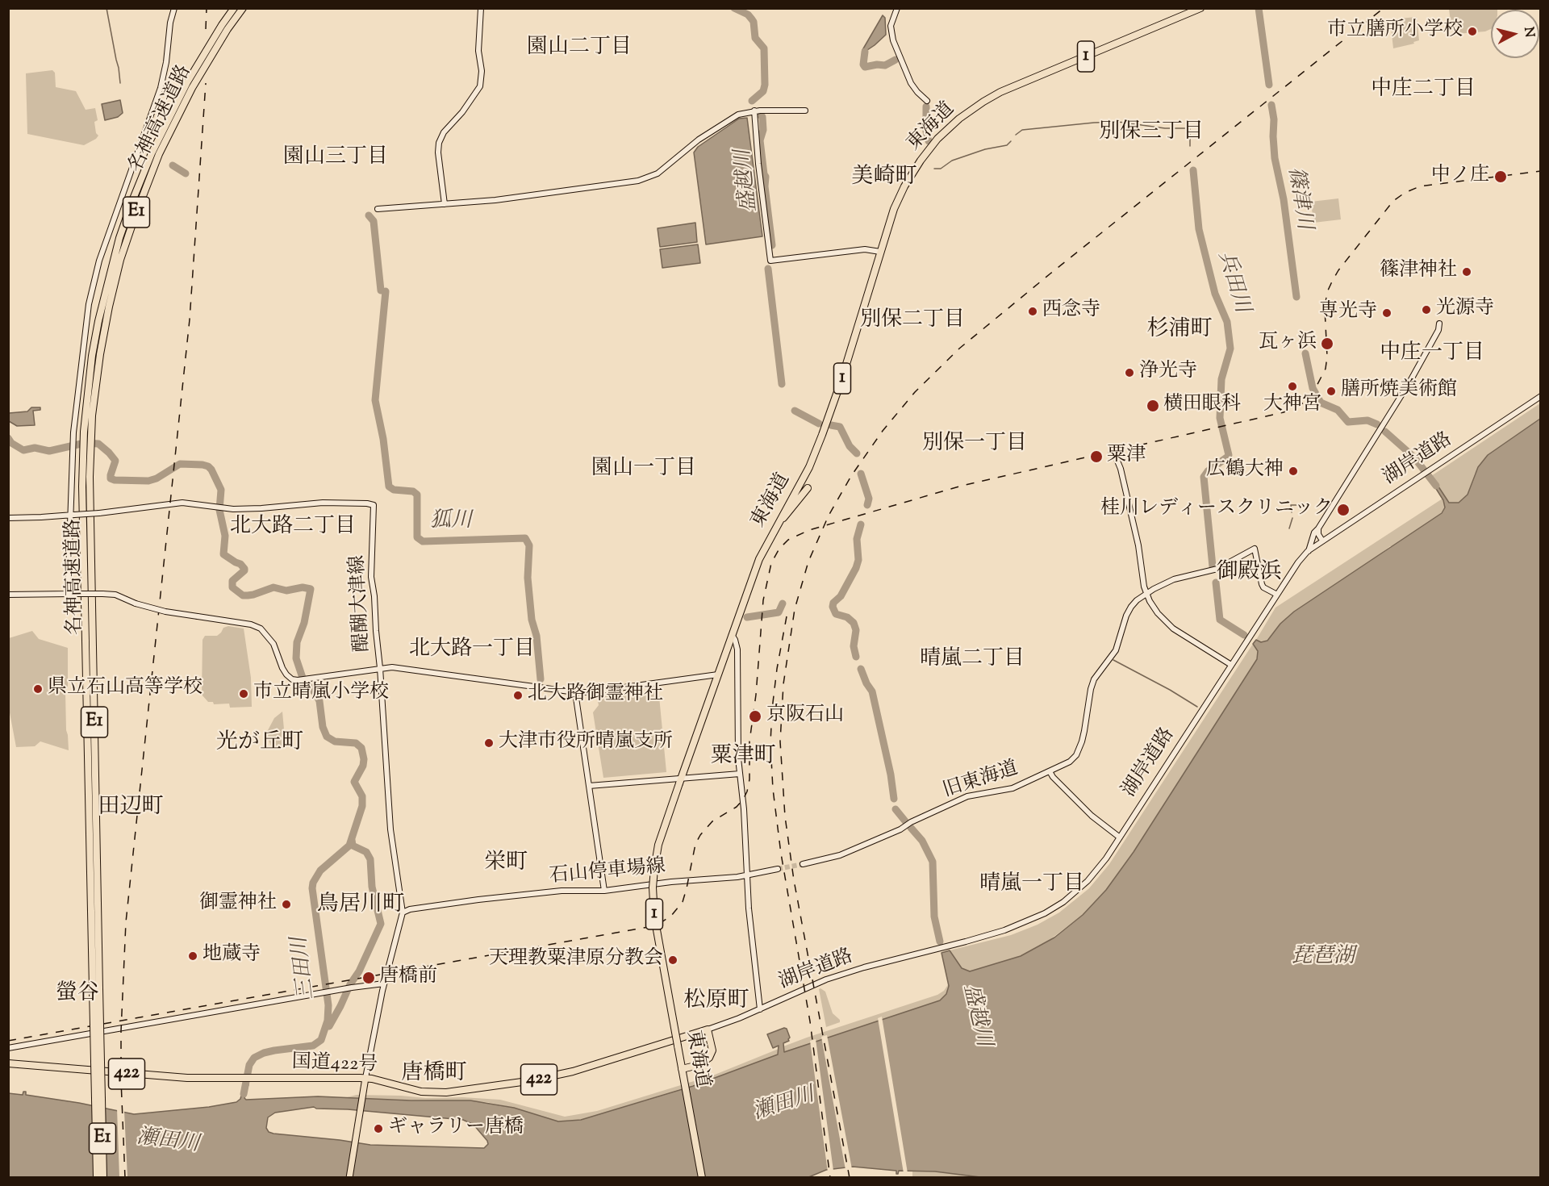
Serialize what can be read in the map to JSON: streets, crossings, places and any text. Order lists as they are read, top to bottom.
{
  "streets": {
    "highway": [
      "1",
      "名神高速道路",
      "東海道",
      "E1",
      "国道422号",
      "422"
    ],
    "street": [
      "湖岸道路",
      "醍醐大津線",
      "旧東海道",
      "石山停車場線"
    ]
  },
  "crossings": [
    ["東海道", "醍醐大津線"],
    ["湖岸道路", "旧東海道"],
    ["湖岸道路", "国道422号"]
  ],
  "districts": [
    "園山二丁目",
    "中庄二丁目",
    "別保三丁目",
    "園山三丁目",
    "美崎町",
    "別保二丁目",
    "杉浦町",
    "中庄一丁目",
    "別保一丁目",
    "園山一丁目",
    "北大路二丁目",
    "御殿浜",
    "北大路一丁目",
    "晴嵐二丁目",
    "光が丘町",
    "粟津町",
    "田辺町",
    "栄町",
    "晴嵐一丁目",
    "鳥居川町",
    "螢谷",
    "松原町",
    "唐橋町"
  ],
  "water": [
    "盛越川",
    "篠津川",
    "兵田川",
    "狐川",
    "琵琶湖",
    "三田川",
    "瀬田川"
  ],
  "places": [
    "市立膳所小学校",
    "中ノ庄",
    "篠津神社",
    "光源寺",
    "西念寺",
    "専光寺",
    "瓦ヶ浜",
    "浄光寺",
    "大神宮",
    "膳所焼美術館",
    "横田眼科",
    "粟津",
    "広鶴大神",
    "桂川レディースクリニック",
    "県立石山高等学校",
    "市立晴嵐小学校",
    "北大路御霊神社",
    "京阪石山",
    "大津市役所晴嵐支所",
    "御霊神社",
    "地蔵寺",
    "天理教粟津原分教会",
    "唐橋前",
    "ギャラリー唐橋"
  ],
  "north": "right"
}
